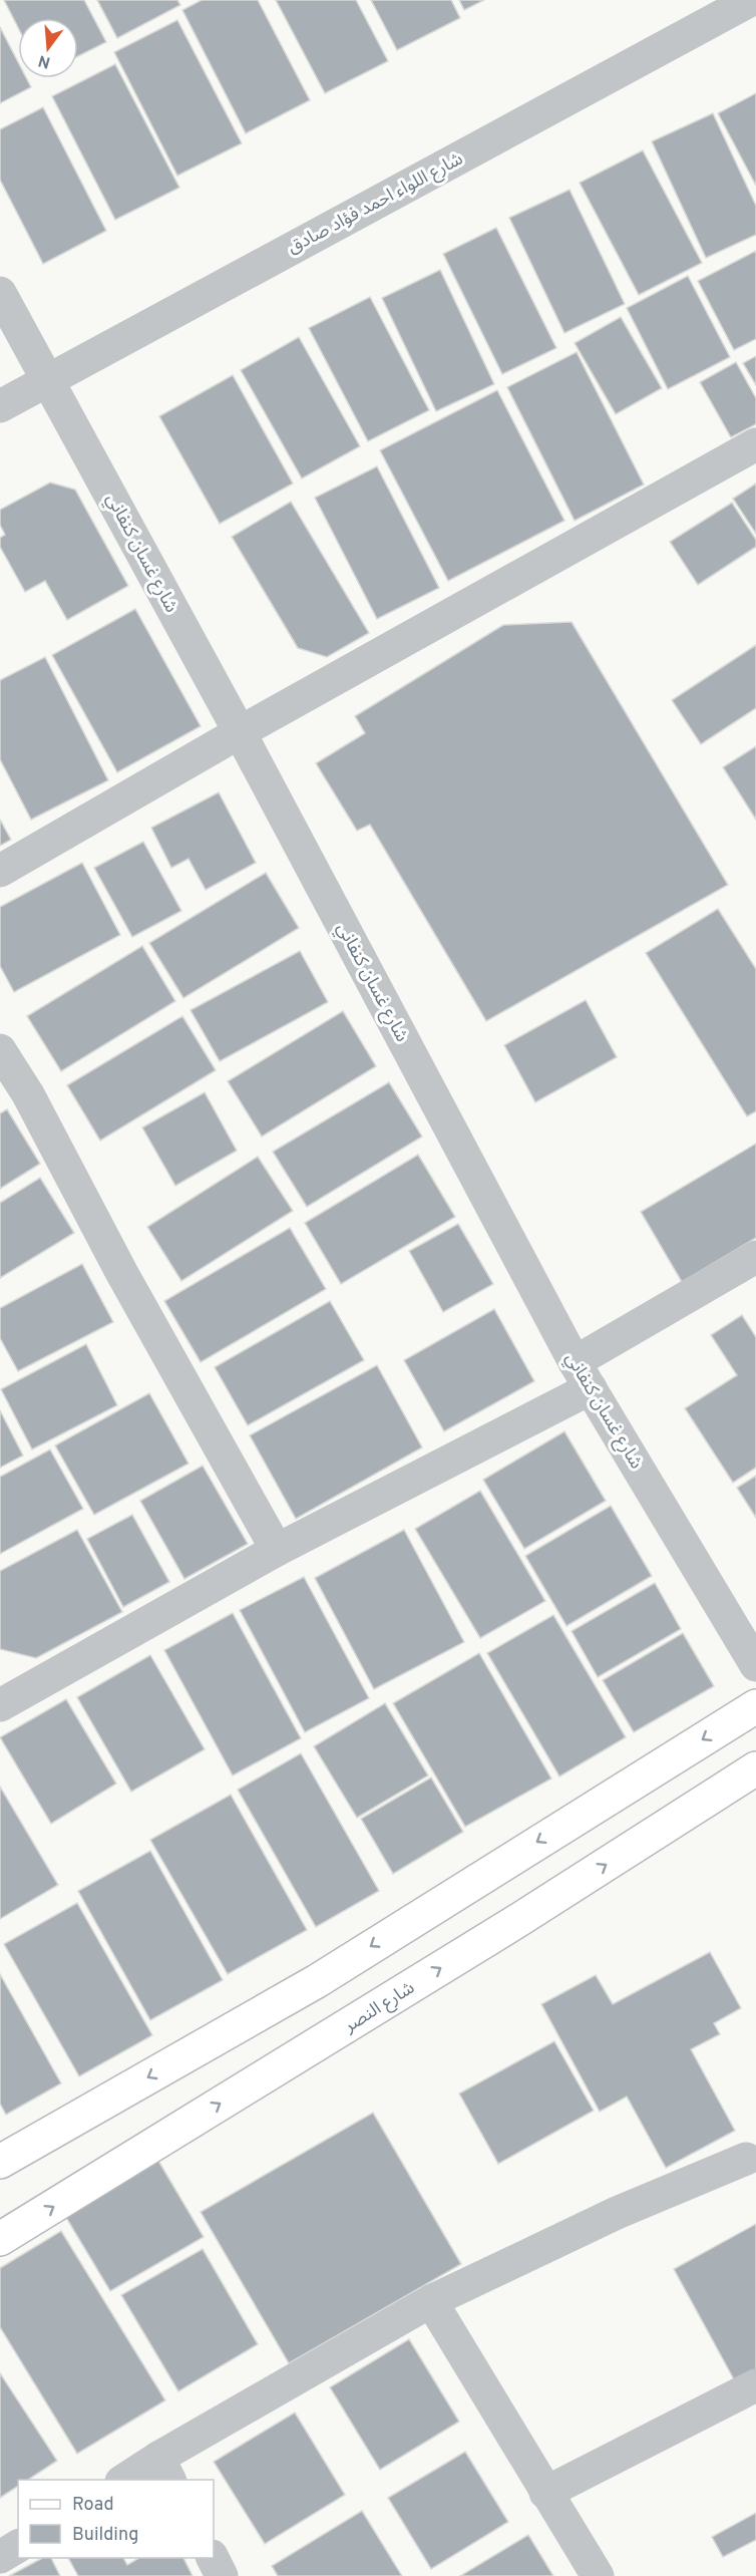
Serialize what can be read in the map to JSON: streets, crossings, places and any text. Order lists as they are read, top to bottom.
{
  "streets": {
    "main road": ["شارع النصر"],
    "street": ["شارع اللواء احمد فؤاد صادق", "شارع غسان كنفاني"]
  },
  "crossings": [
    ["شارع اللواء احمد فؤاد صادق", "شارع غسان كنفاني"]
  ],
  "legend": ["Road", "Building"],
  "north": "bottom"
}
